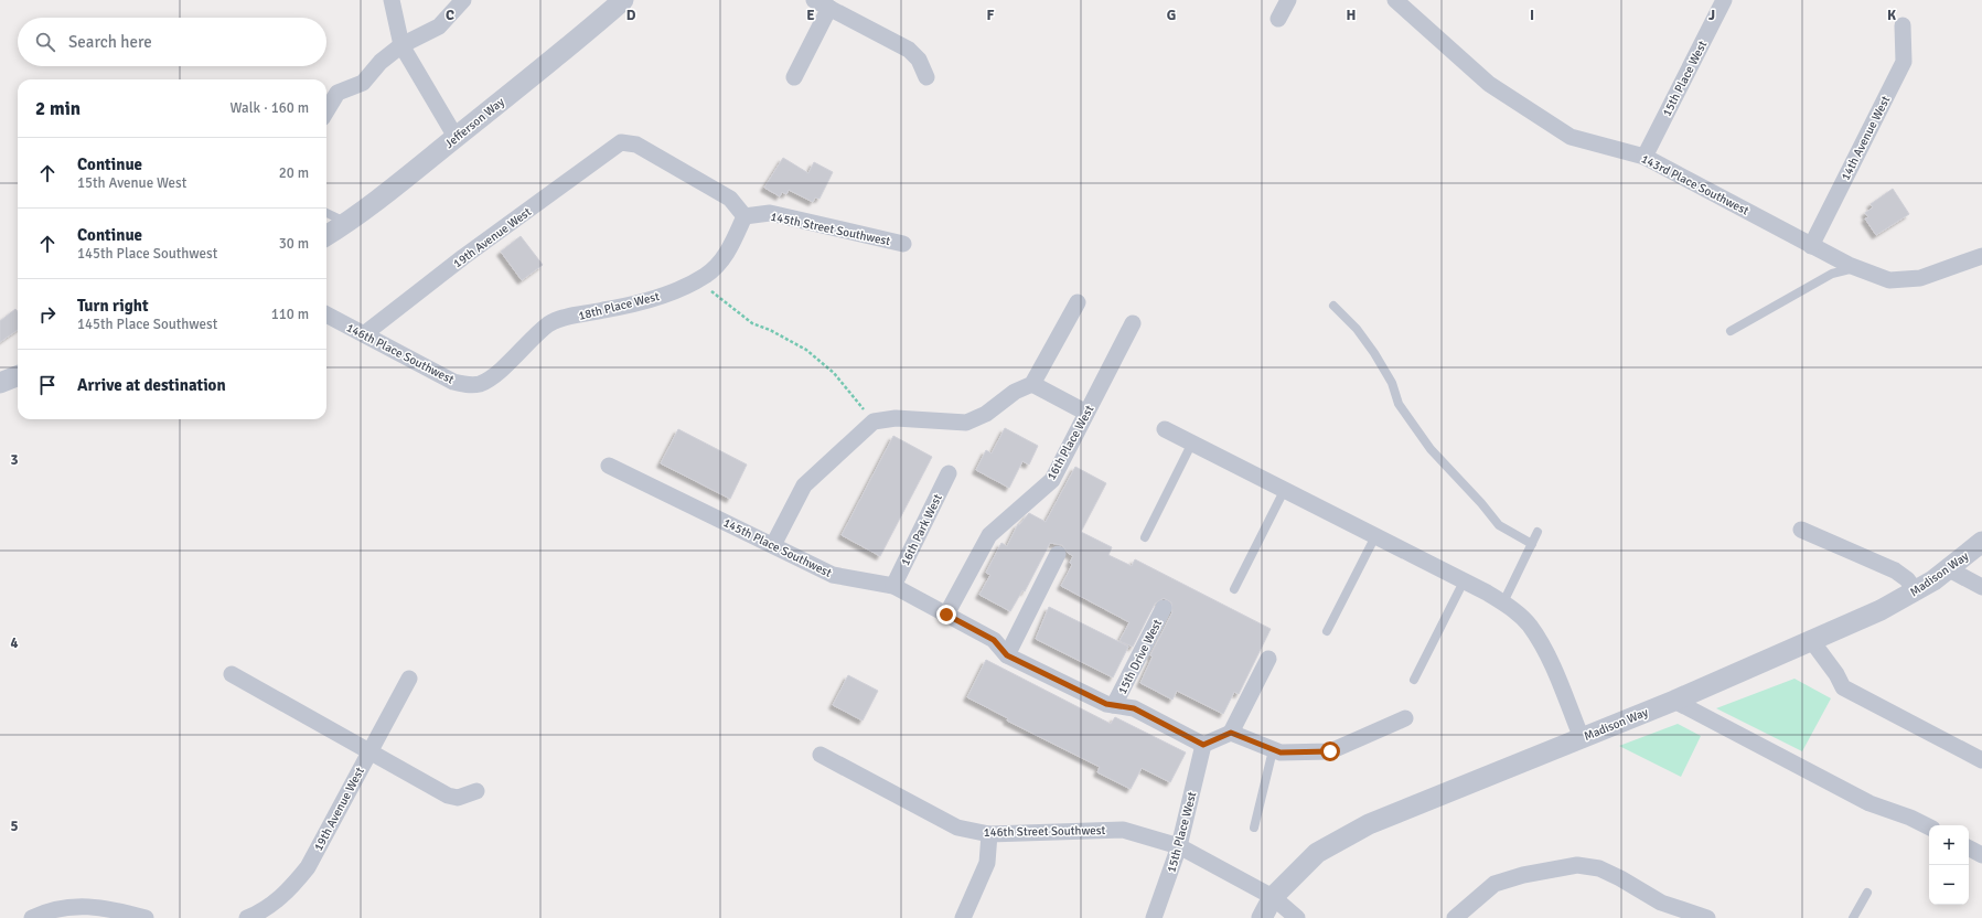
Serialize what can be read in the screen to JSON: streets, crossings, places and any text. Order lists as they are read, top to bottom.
{
  "streets": {
    "street": [
      "15th Place West",
      "Jefferson Way",
      "14th Avenue West",
      "143rd Place Southwest",
      "145th Street Southwest",
      "19th Avenue West",
      "18th Place West",
      "146th Place Southwest",
      "16th Place West",
      "16th Park West",
      "145th Place Southwest",
      "Madison Way",
      "15th Drive West",
      "146th Street Southwest"
    ]
  },
  "crossings": [
    ["15th Place West", "143rd Place Southwest"],
    ["15th Place West", "145th Place Southwest"],
    ["15th Place West", "146th Street Southwest"],
    ["14th Avenue West", "143rd Place Southwest"],
    ["145th Street Southwest", "19th Avenue West"],
    ["145th Street Southwest", "18th Place West"],
    ["19th Avenue West", "18th Place West"],
    ["19th Avenue West", "146th Place Southwest"],
    ["18th Place West", "146th Place Southwest"],
    ["16th Place West", "145th Place Southwest"],
    ["16th Park West", "145th Place Southwest"],
    ["145th Place Southwest", "15th Drive West"],
    ["Madison Way", "146th Street Southwest"]
  ],
  "page": {
    "search": "Search here",
    "heading": ["2 min", "Walk · 160 m"],
    "list": [
      ["Continue", "15th Avenue West", "20 m"],
      ["Continue", "145th Place Southwest", "30 m"],
      ["Turn right", "145th Place Southwest", "110 m"],
      "Arrive at destination"
    ],
    "map_buttons": ["+", "−"]
  },
  "grid": {
    "columns": [
      "C",
      "D",
      "E",
      "F",
      "G",
      "H",
      "I",
      "J",
      "K"
    ],
    "rows": ["3", "4", "5"]
  }
}
